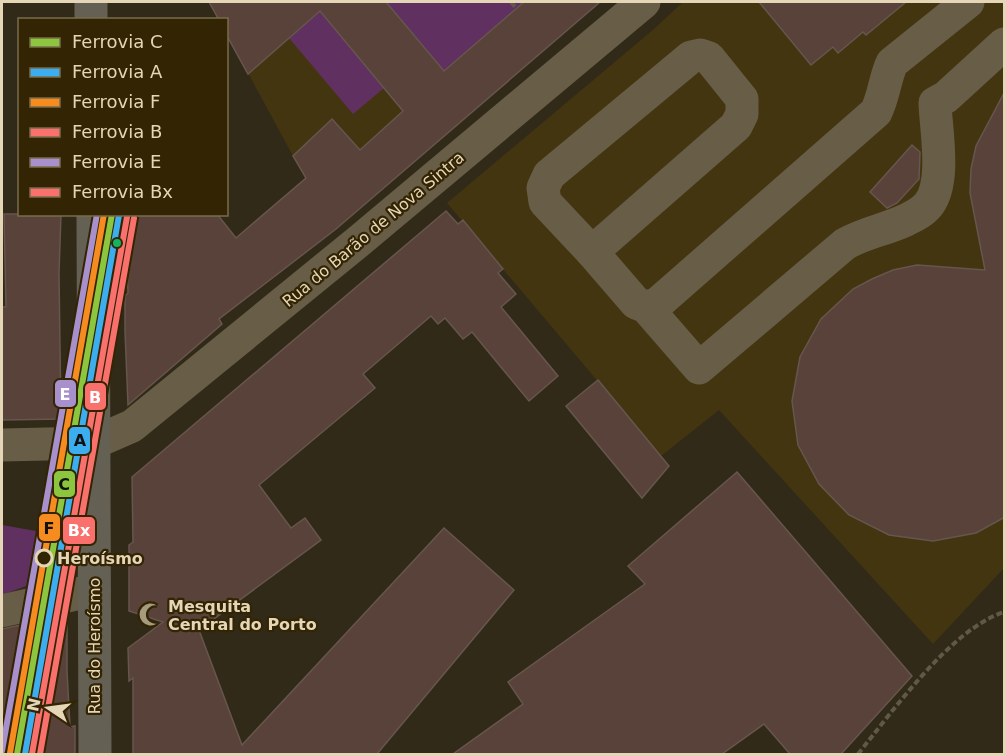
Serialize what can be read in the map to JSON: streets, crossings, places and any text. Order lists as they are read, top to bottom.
{
  "streets": {
    "main road": ["Rua do Heroísmo"],
    "street": ["Rua do Barão de Nova Sintra"]
  },
  "crossings": [
    ["Rua do Barão de Nova Sintra", "Rua do Heroísmo"]
  ],
  "places": {
    "other": ["Heroísmo"],
    "mosque": ["Mesquita Central do Porto"]
  },
  "lines": [
    "rail line C",
    "rail line A",
    "rail line F",
    "rail line E",
    "rail line B",
    "rail line Bx"
  ],
  "legend": [
    "Ferrovia C",
    "Ferrovia A",
    "Ferrovia F",
    "Ferrovia B",
    "Ferrovia E",
    "Ferrovia Bx"
  ],
  "north": "left"
}
